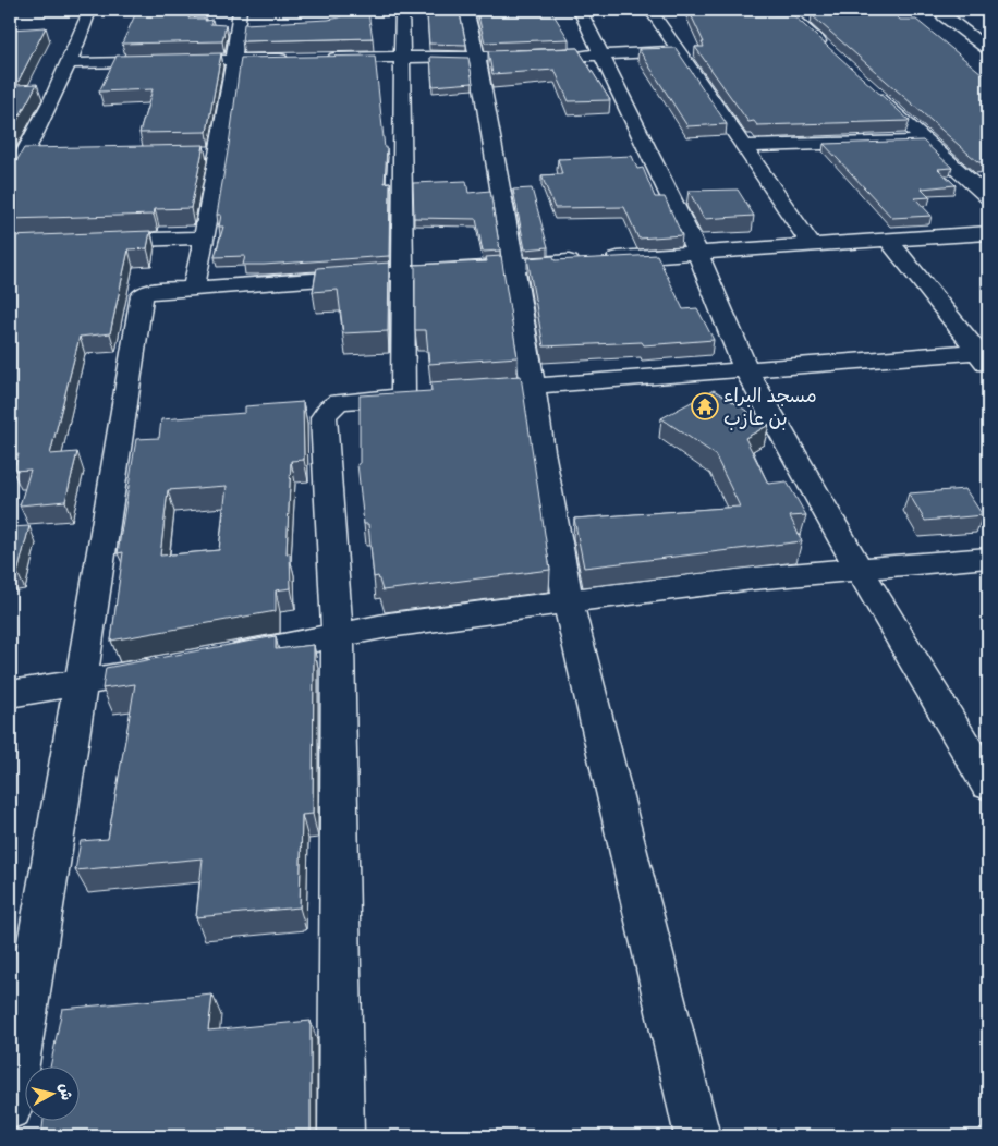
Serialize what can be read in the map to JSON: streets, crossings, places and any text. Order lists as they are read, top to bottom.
{
  "places": {
    "temple": ["مسجد البراء بن عازب"]
  },
  "north": "right"
}
